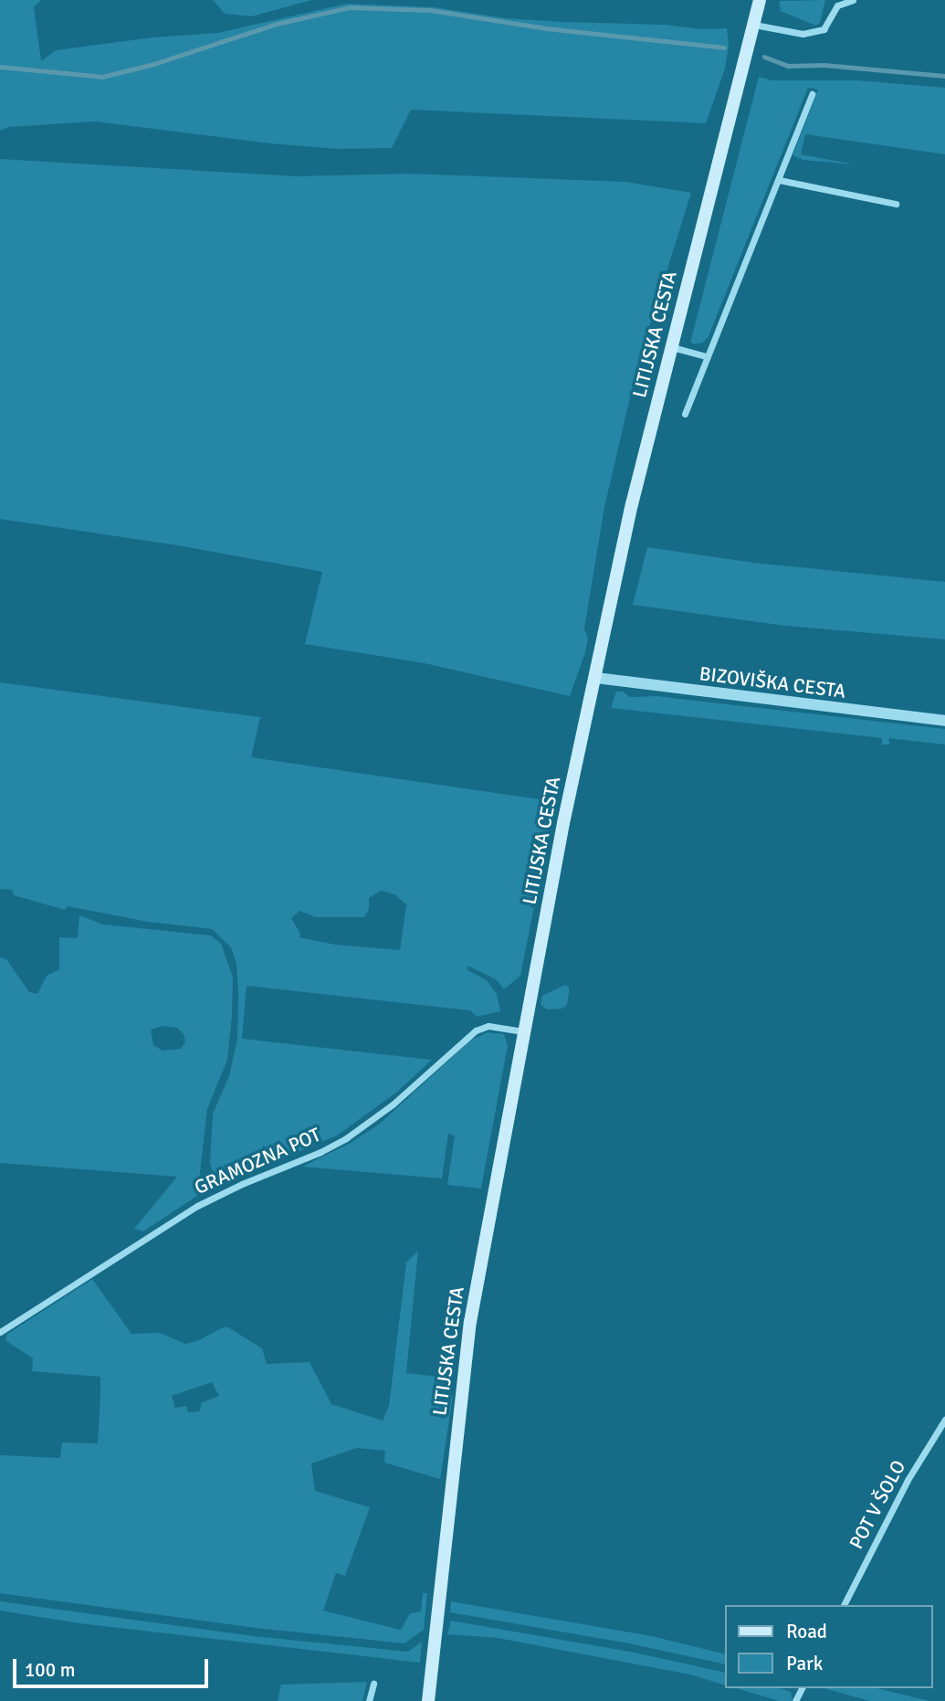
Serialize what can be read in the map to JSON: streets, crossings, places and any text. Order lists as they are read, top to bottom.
{
  "streets": {
    "main road": ["LITIJSKA CESTA"],
    "street": ["BIZOVIŠKA CESTA", "GRAMOZNA POT", "POT V ŠOLO"]
  },
  "crossings": [
    ["LITIJSKA CESTA", "BIZOVIŠKA CESTA"],
    ["LITIJSKA CESTA", "GRAMOZNA POT"]
  ],
  "legend": ["Road", "Park"],
  "scale_bar": "100 m"
}
